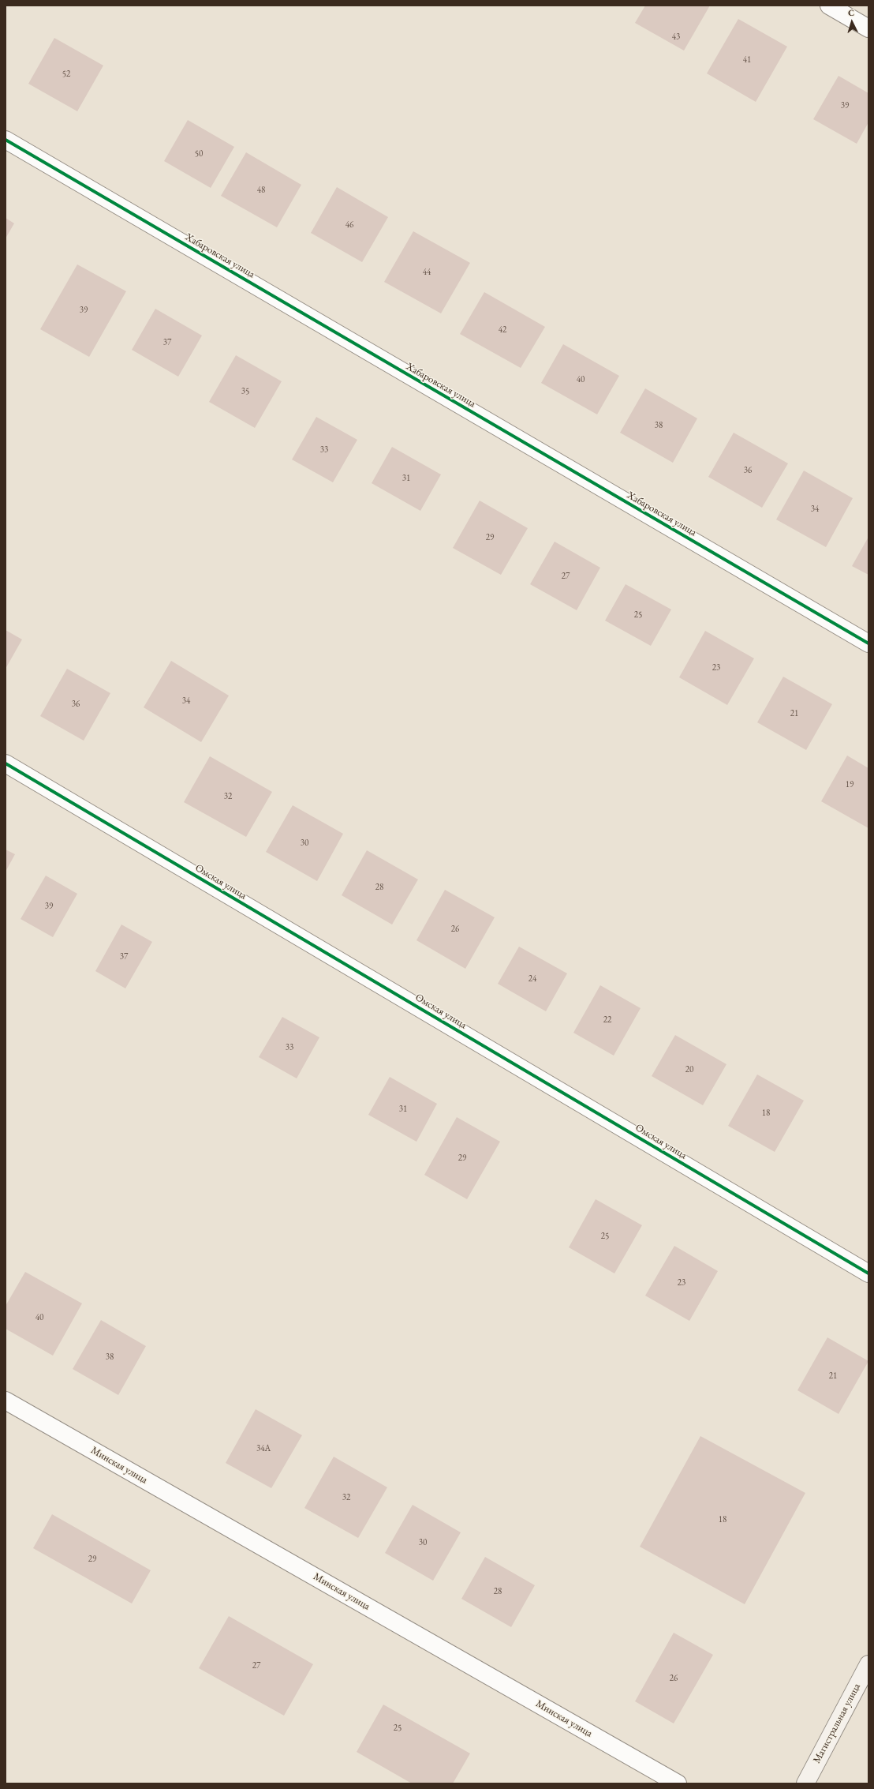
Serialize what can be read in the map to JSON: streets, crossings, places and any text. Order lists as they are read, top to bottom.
{
  "streets": {
    "main road": ["Магистральная улица"],
    "street": ["Хабаровская улица", "Омская улица", "Минская улица"]
  },
  "house_numbers": [
    "43",
    "41",
    "52",
    "39",
    "50",
    "48",
    "46",
    "44",
    "39",
    "42",
    "37",
    "40",
    "35",
    "38",
    "33",
    "36",
    "31",
    "34",
    "29",
    "27",
    "25",
    "23",
    "34",
    "36",
    "21",
    "19",
    "32",
    "30",
    "28",
    "39",
    "26",
    "37",
    "24",
    "22",
    "33",
    "20",
    "31",
    "18",
    "29",
    "25",
    "23",
    "40",
    "38",
    "21",
    "34А",
    "32",
    "18",
    "30",
    "29",
    "28",
    "27",
    "26",
    "25"
  ],
  "north": "top"
}
